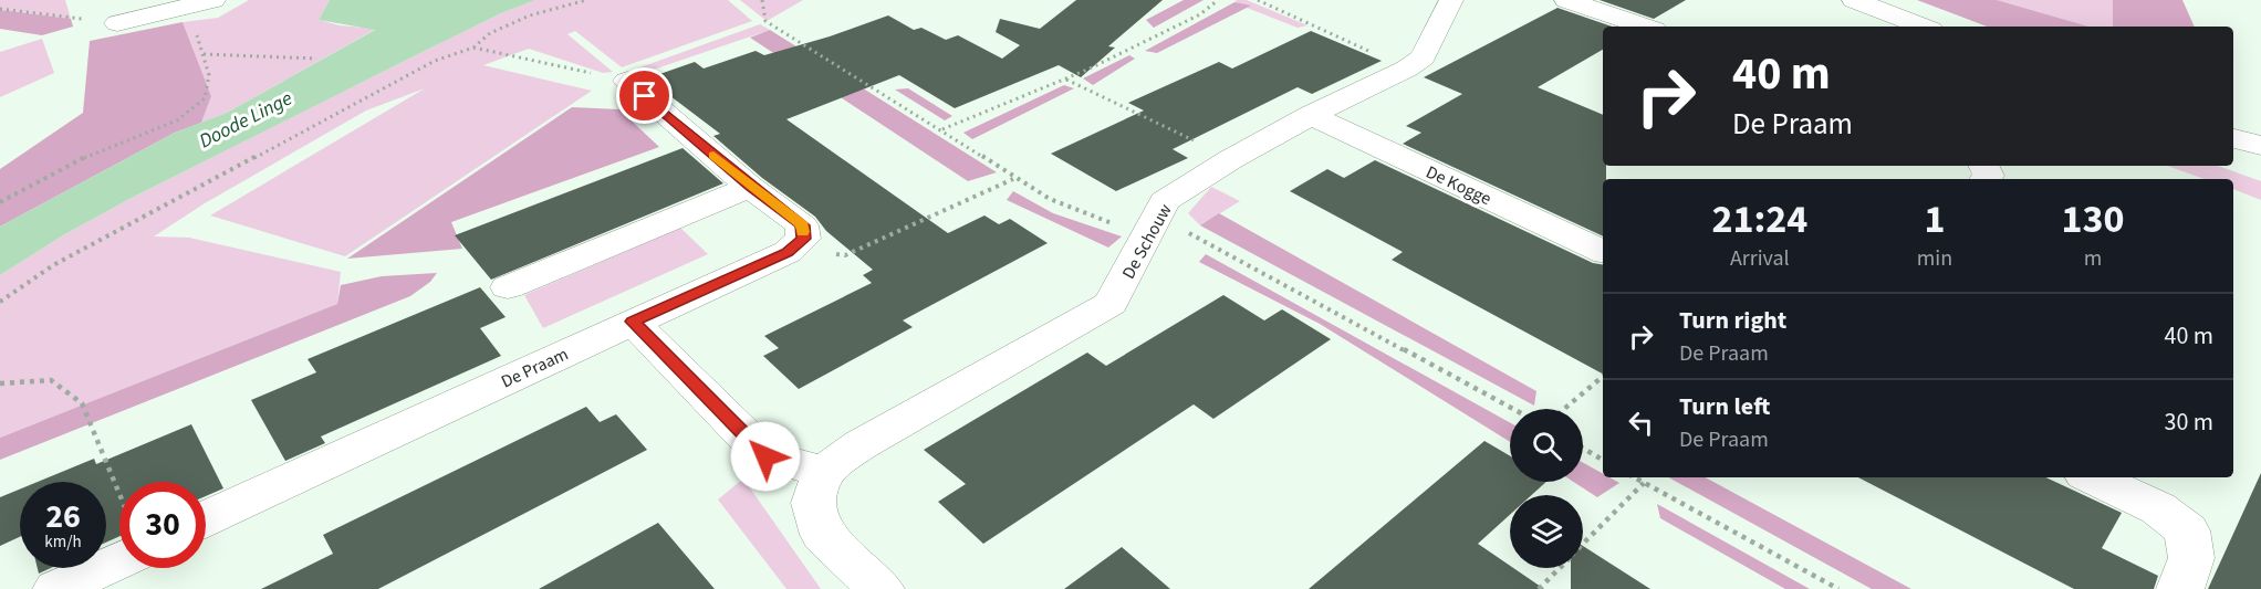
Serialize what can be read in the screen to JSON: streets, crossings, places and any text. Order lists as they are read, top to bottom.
{
  "streets": {
    "street": ["De Kogge", "De Schouw", "De Praam"]
  },
  "crossings": [
    ["De Kogge", "De Schouw"]
  ],
  "water": ["Doode Linge"],
  "page": {
    "turn": ["40 m", "De Praam"],
    "eta": [
      "21:24",
      "Arrival",
      "1",
      "min",
      "130",
      "m"
    ],
    "list": [
      {
        "name": "Turn right",
        "note": "De Praam",
        "value": "40 m"
      },
      {
        "name": "Turn left",
        "note": "De Praam",
        "value": "30 m"
      }
    ],
    "speed": "26 km/h",
    "limit": "30"
  }
}
